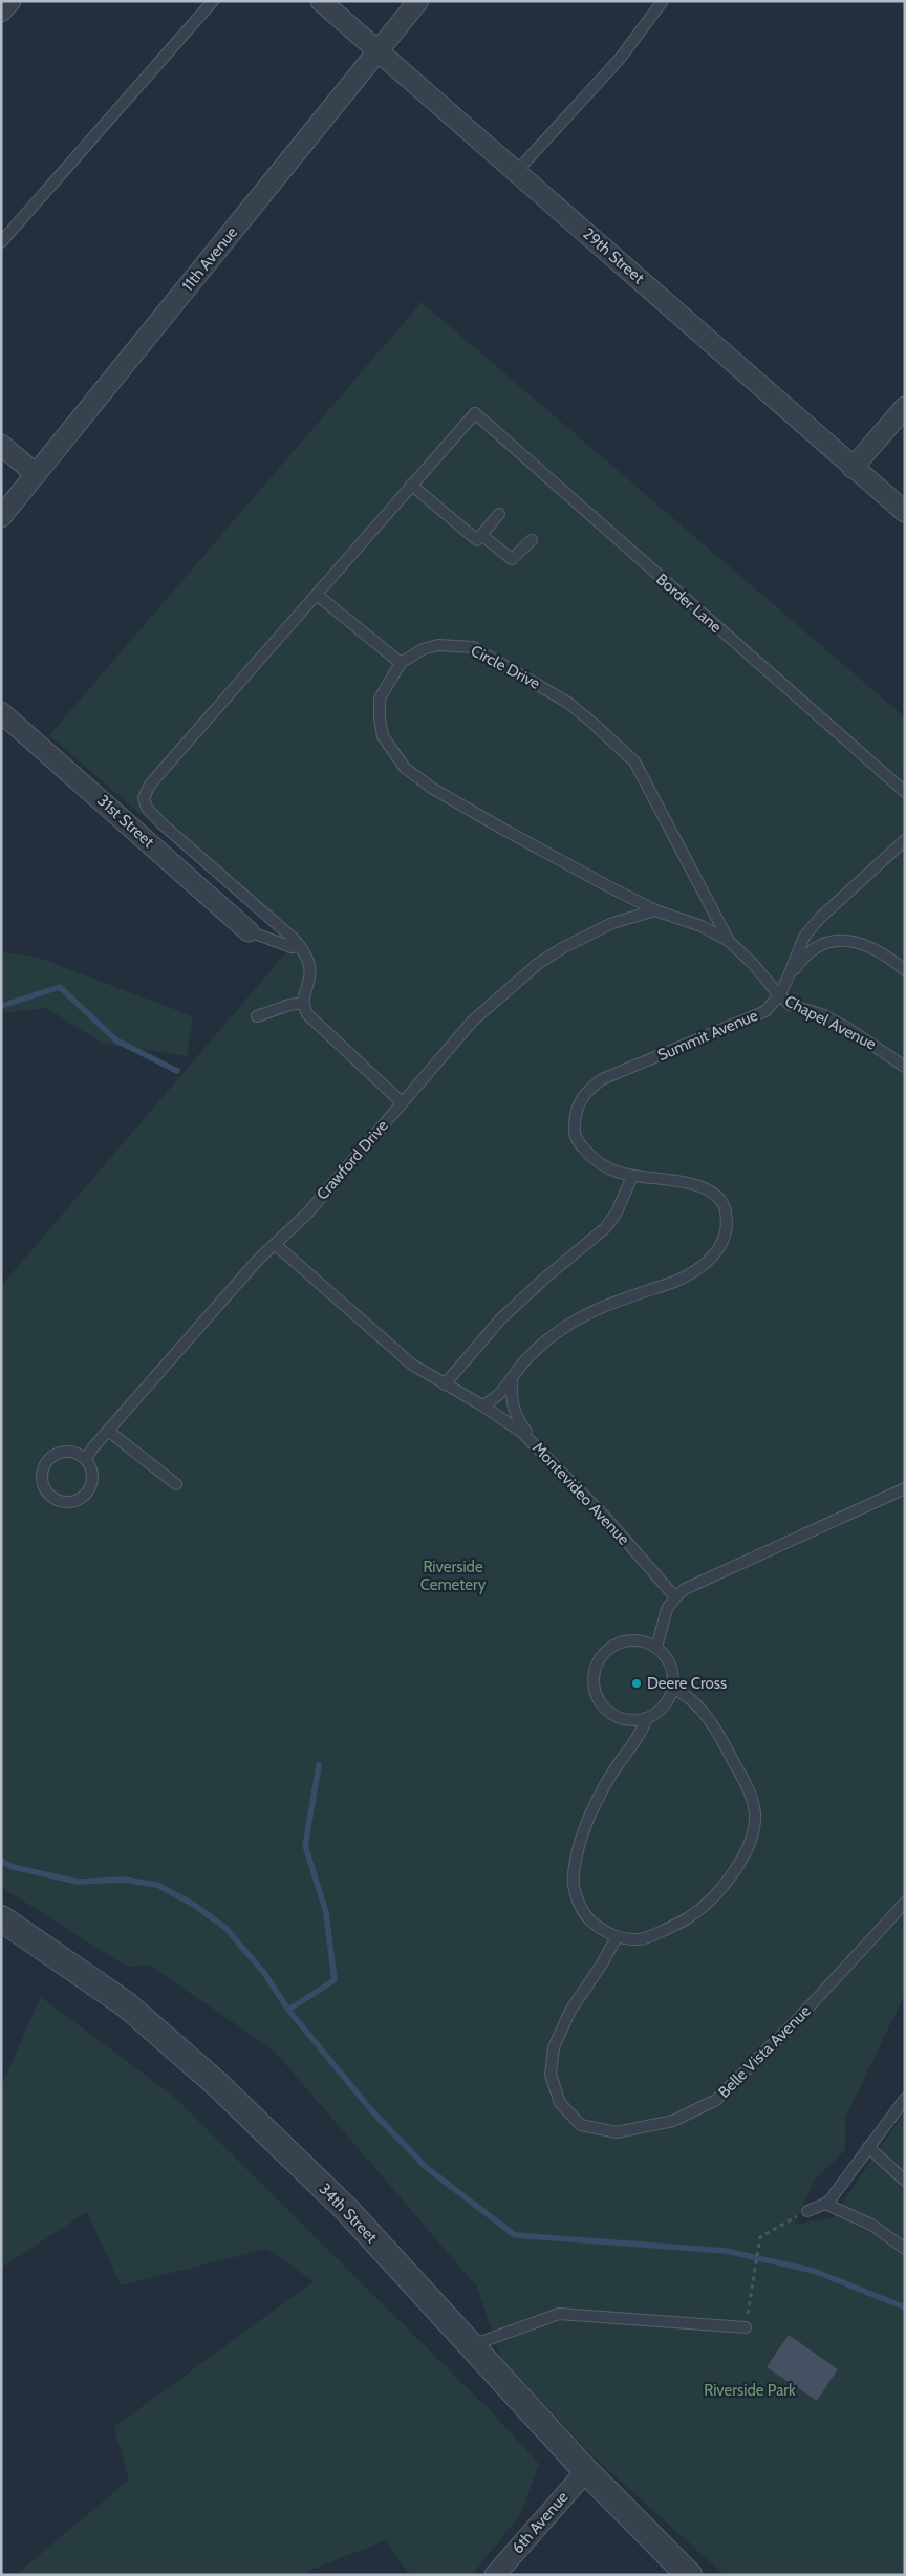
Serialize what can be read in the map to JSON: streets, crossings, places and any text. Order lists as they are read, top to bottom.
{
  "streets": {
    "street": [
      "29th Street",
      "11th Avenue",
      "31st Street",
      "34th Street",
      "6th Avenue"
    ],
    "lane": [
      "Border Lane",
      "Circle Drive",
      "Chapel Avenue",
      "Summit Avenue",
      "Crawford Drive",
      "Montevideo Avenue",
      "Belle Vista Avenue"
    ]
  },
  "crossings": [
    ["29th Street", "11th Avenue"],
    ["Circle Drive", "Chapel Avenue"],
    ["Circle Drive", "Crawford Drive"],
    ["Chapel Avenue", "Summit Avenue"],
    ["Chapel Avenue", "Crawford Drive"],
    ["Summit Avenue", "Montevideo Avenue"],
    ["Crawford Drive", "Montevideo Avenue"],
    ["34th Street", "6th Avenue"]
  ],
  "parks": ["Riverside Cemetery", "Riverside Park"],
  "places": ["Deere Cross"]
}
